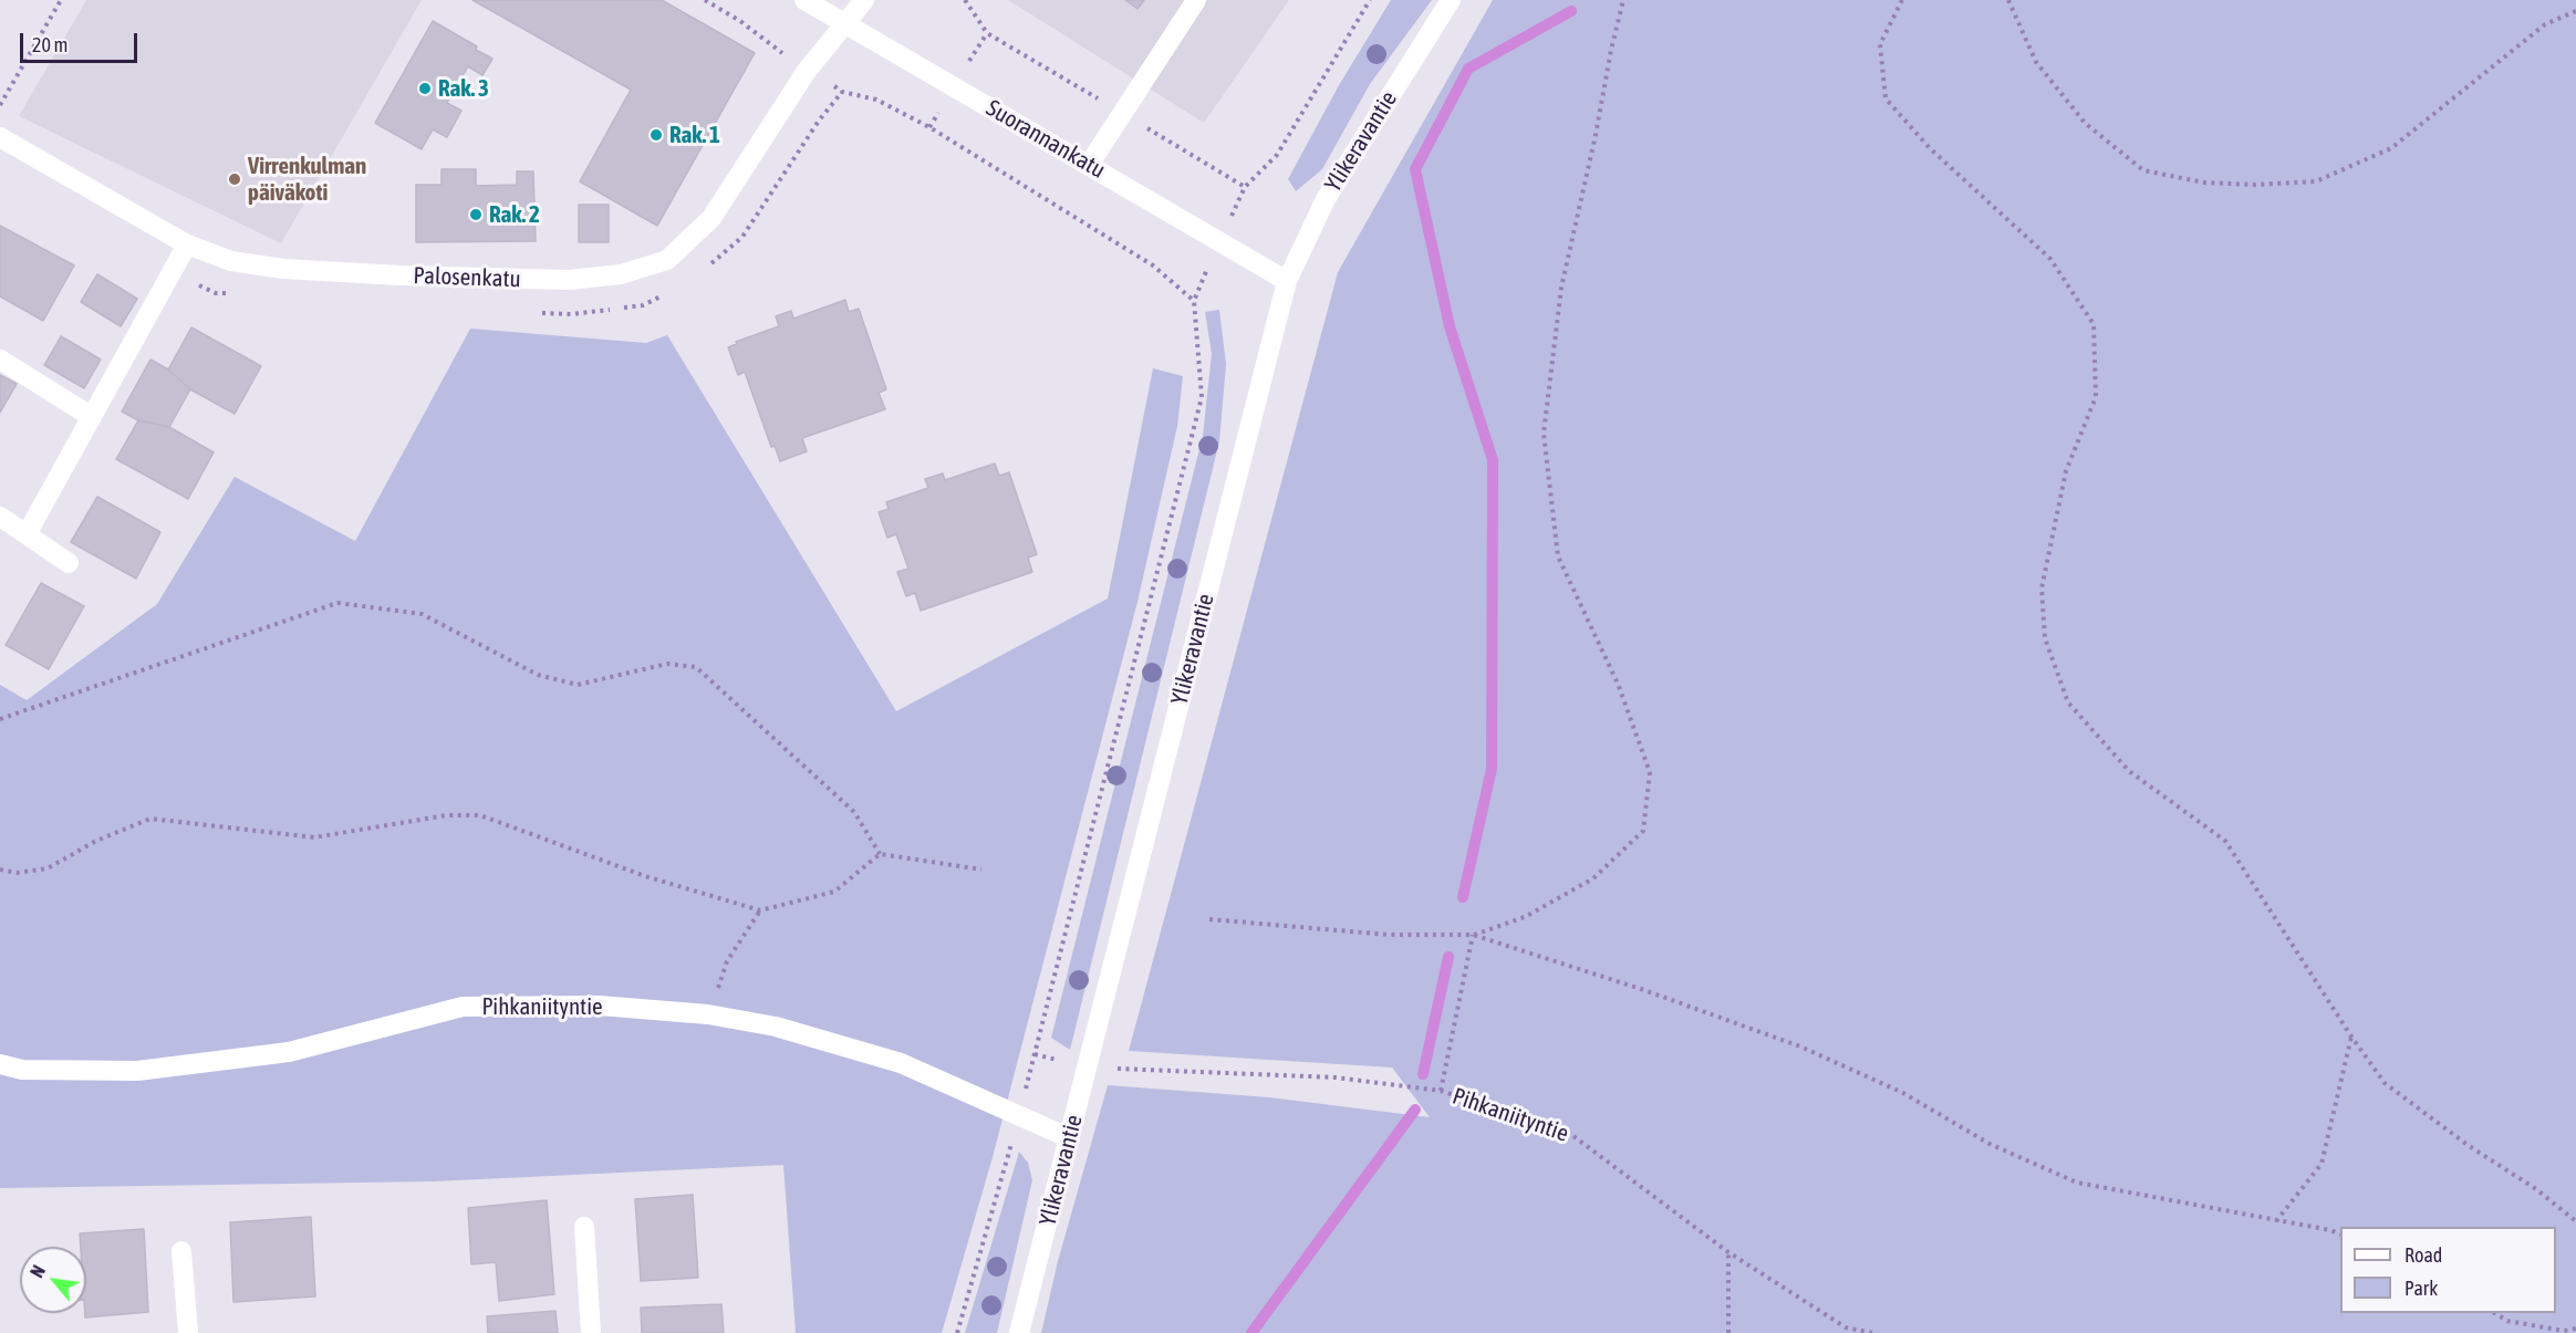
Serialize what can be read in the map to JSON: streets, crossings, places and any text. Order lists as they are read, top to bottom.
{
  "streets": {
    "street": [
      "Suorannankatu",
      "Ylikeravantie",
      "Palosenkatu",
      "Pihkaniityntie"
    ]
  },
  "crossings": [
    ["Suorannankatu", "Ylikeravantie"],
    ["Suorannankatu", "Palosenkatu"],
    ["Ylikeravantie", "Pihkaniityntie"]
  ],
  "places": [
    "Rak. 3",
    "Rak. 1",
    "Virrenkulman päiväkoti",
    "Rak. 2"
  ],
  "legend": ["Road", "Park"],
  "scale_bar": "20 m",
  "north": "top left"
}
